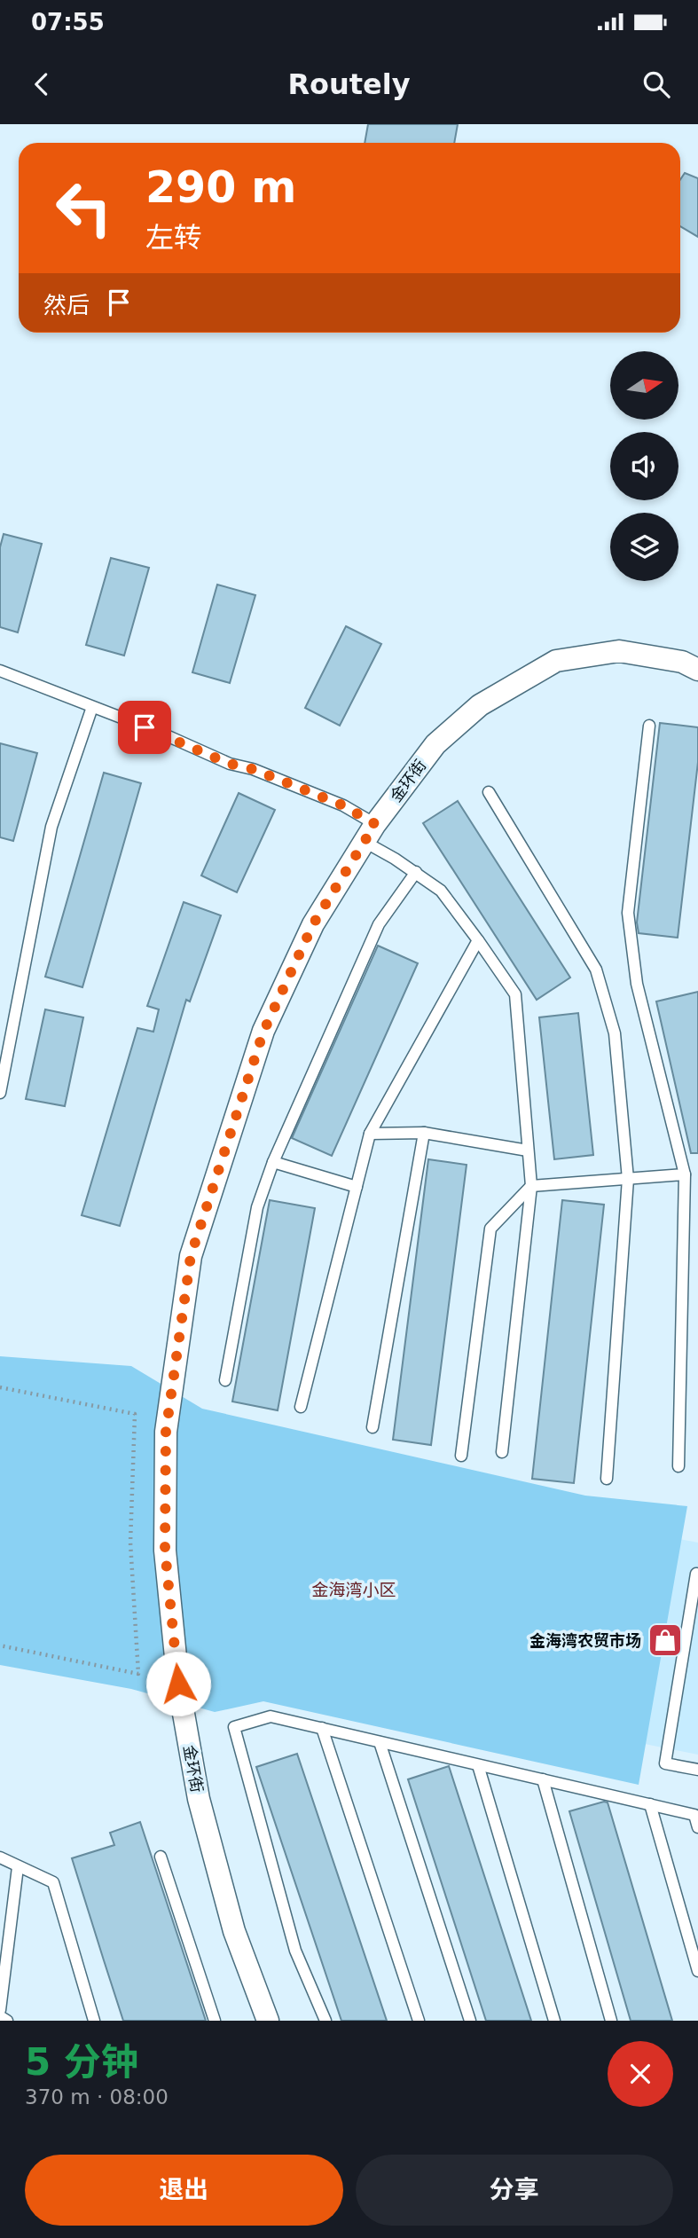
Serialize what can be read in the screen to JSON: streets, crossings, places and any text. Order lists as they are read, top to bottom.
{
  "streets": {
    "street": ["金环街"]
  },
  "districts": ["金海湾小区"],
  "places": {
    "shop": ["金海湾农贸市场"]
  },
  "north": "right",
  "page": {
    "status": "07:55",
    "header": "Routely",
    "turn": ["290 m", "左转"],
    "then": "然后",
    "heading": ["5 分钟", "370 m · 08:00"],
    "buttons": ["退出", "分享"]
  }
}
